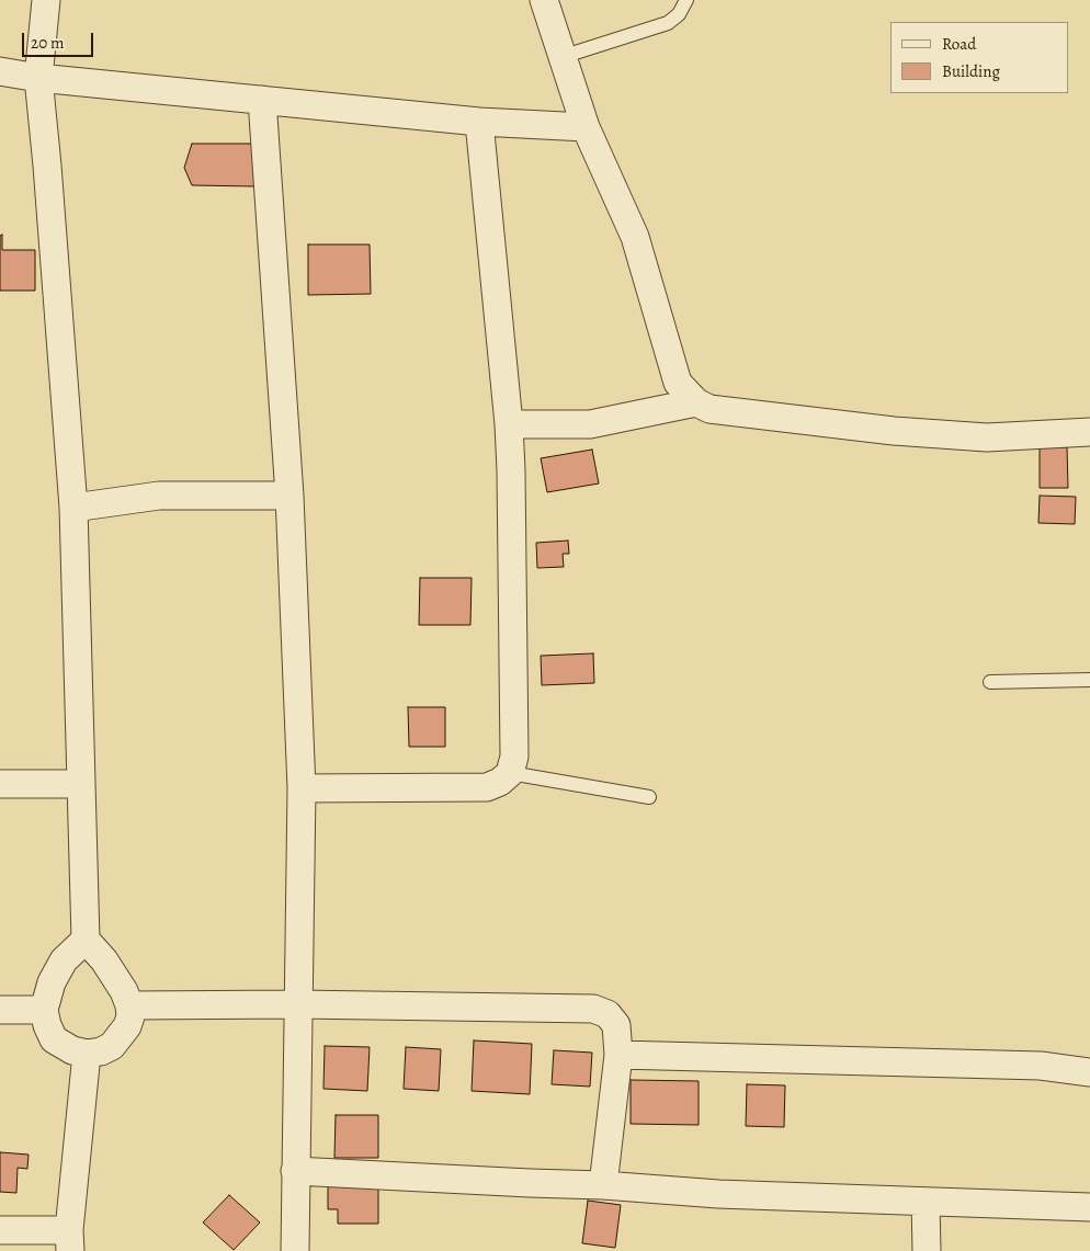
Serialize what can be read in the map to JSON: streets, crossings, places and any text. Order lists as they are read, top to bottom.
{
  "legend": ["Road", "Building"],
  "scale_bar": "20 m"
}
